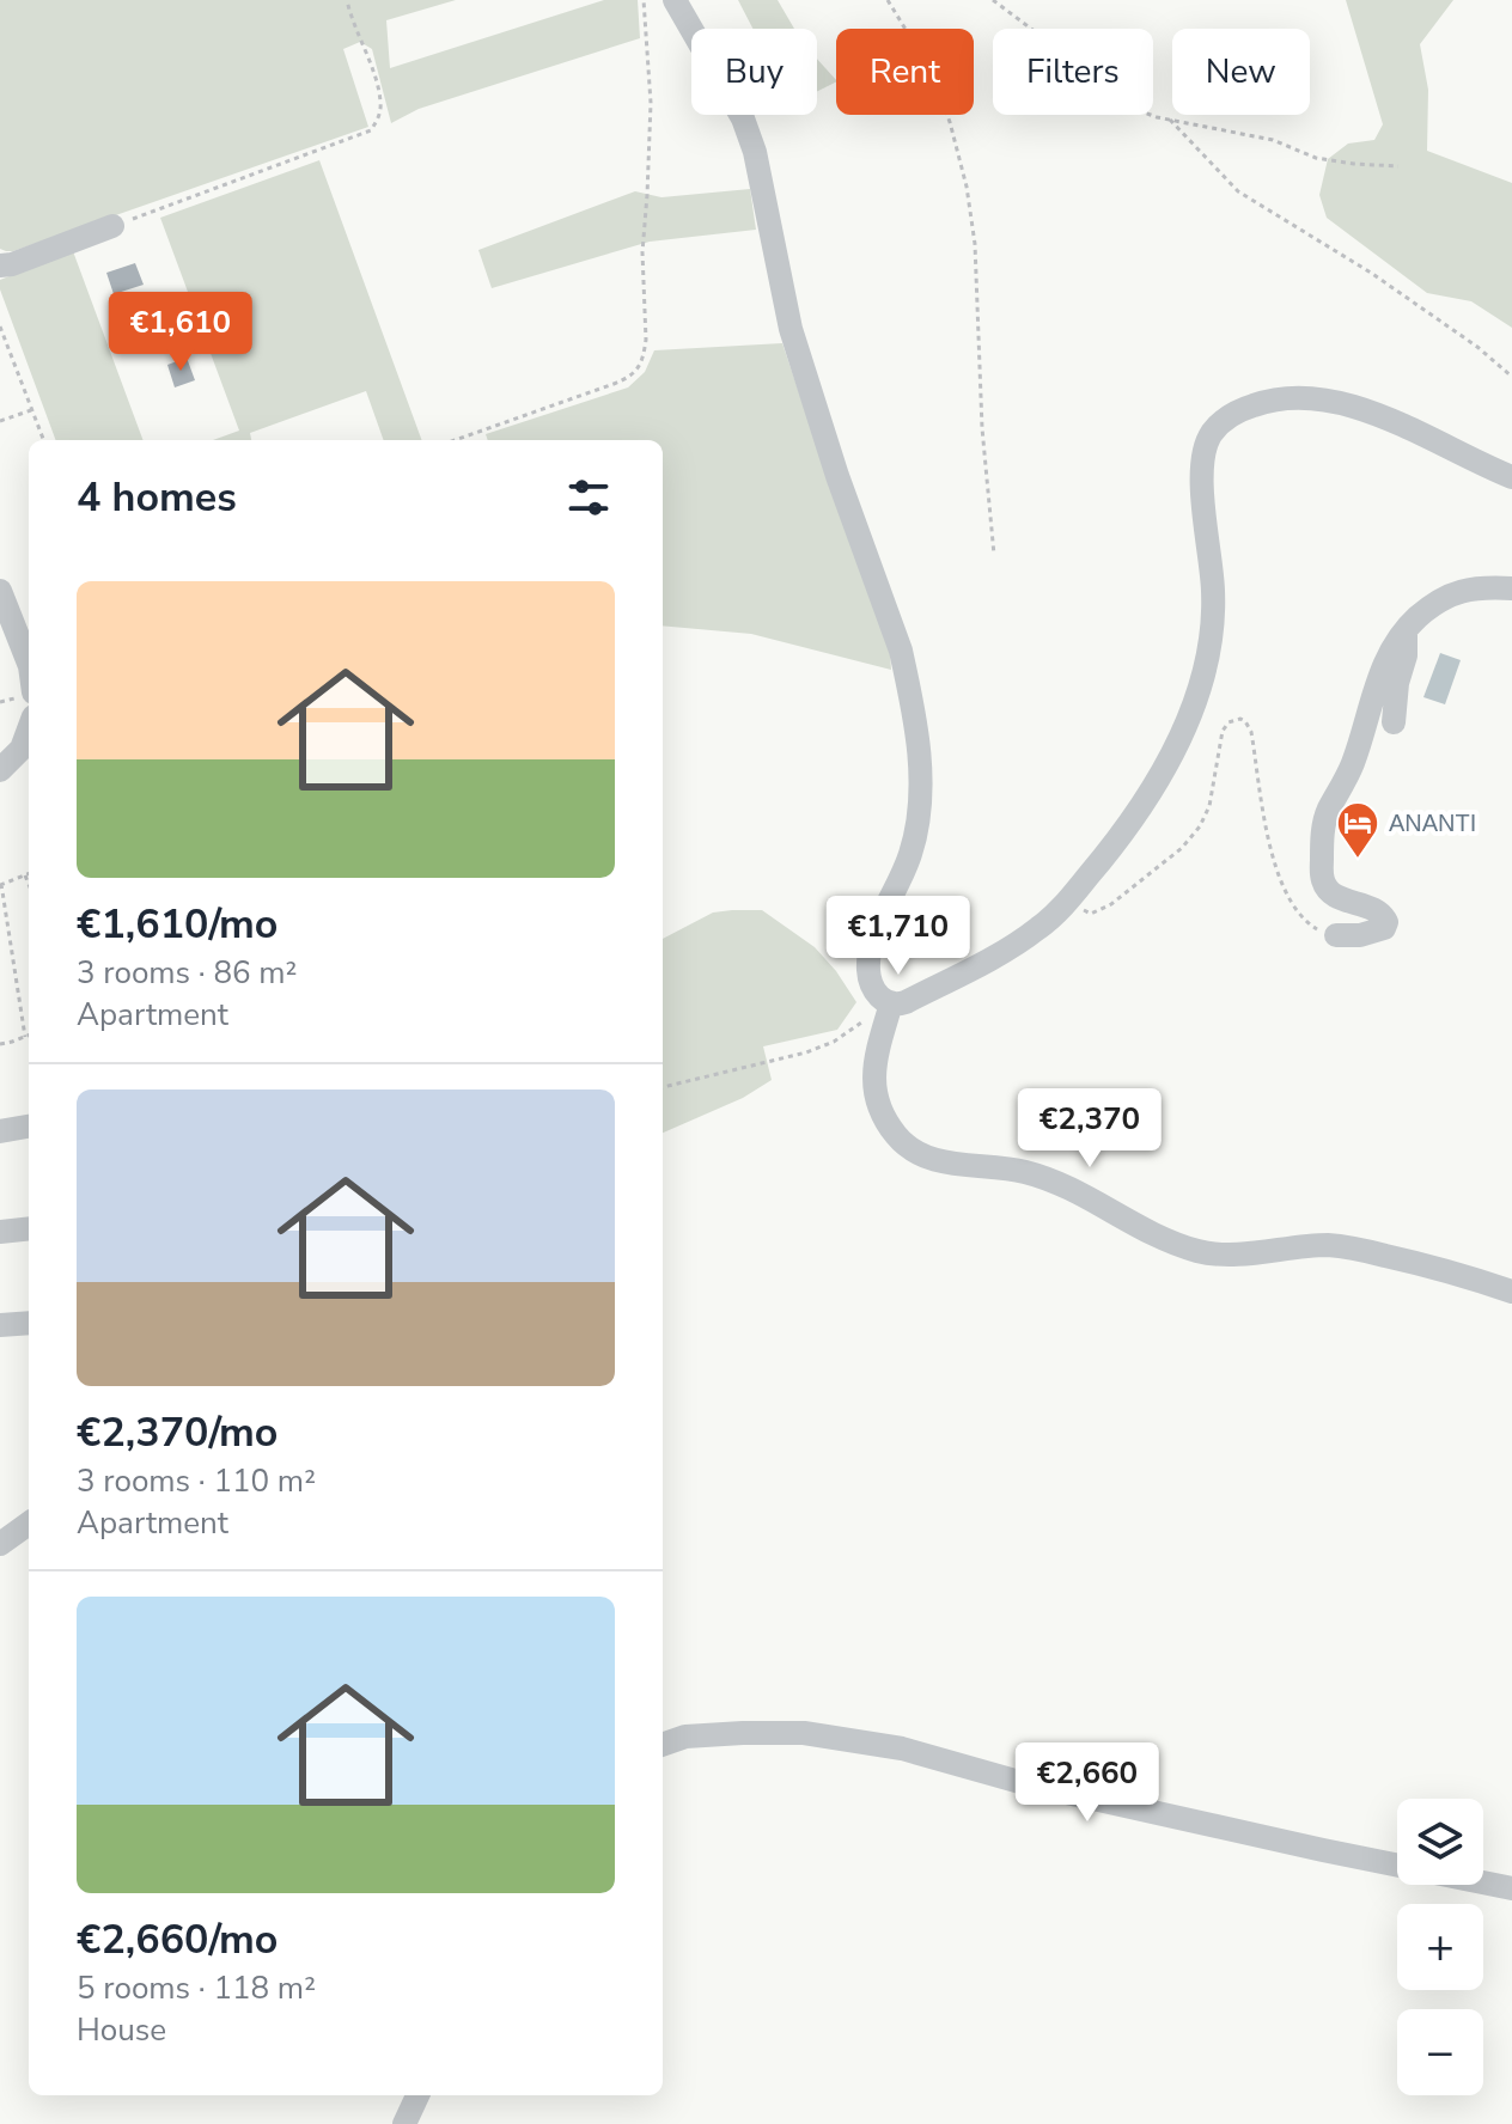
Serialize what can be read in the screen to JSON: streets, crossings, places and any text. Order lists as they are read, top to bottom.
{
  "places": {
    "hotel": ["ΑΝΑΝΤΙ"]
  },
  "page": {
    "chip": [
      "Buy",
      "Rent",
      "Filters",
      "New"
    ],
    "price": [
      "€1,610",
      "€1,710",
      "€2,370",
      "€2,660"
    ],
    "heading": "4 homes",
    "list": [
      {
        "name": "€1,610/mo",
        "note": "3 rooms · 86 m² · Apartment"
      },
      {
        "name": "€2,370/mo",
        "note": "3 rooms · 110 m² · Apartment"
      },
      {
        "name": "€2,660/mo",
        "note": "5 rooms · 118 m² · House"
      }
    ],
    "map_buttons": ["+", "−"]
  }
}
